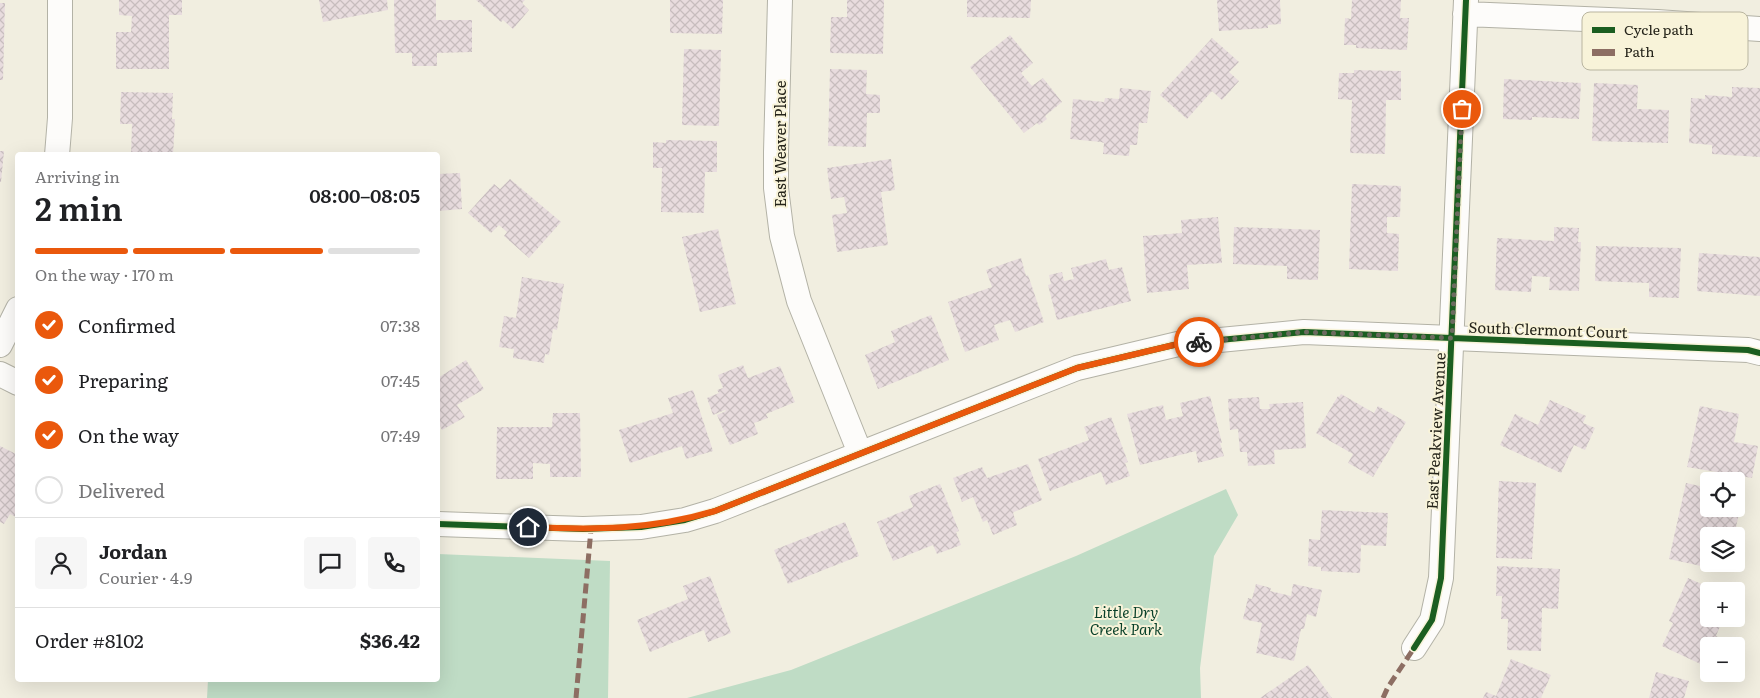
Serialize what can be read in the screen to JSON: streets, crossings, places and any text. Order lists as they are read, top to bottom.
{
  "streets": {
    "street": ["East Weaver Place", "South Clermont Court", "East Peakview Avenue"]
  },
  "crossings": [
    ["East Weaver Place", "South Clermont Court"],
    ["South Clermont Court", "East Peakview Avenue"]
  ],
  "parks": ["Little Dry Creek Park"],
  "legend": ["Cycle path", "Path"],
  "page": {
    "heading": ["2 min", "Arriving in", "08:00–08:05"],
    "panel": [
      "Jordan",
      "Courier · 4.9",
      "Order #8102",
      "$36.42"
    ],
    "bar": "On the way · 170 m",
    "list": [
      ["Confirmed", "07:38"],
      ["Preparing", "07:45"],
      ["On the way", "07:49"],
      "Delivered"
    ],
    "map_buttons": ["+", "−"]
  }
}
